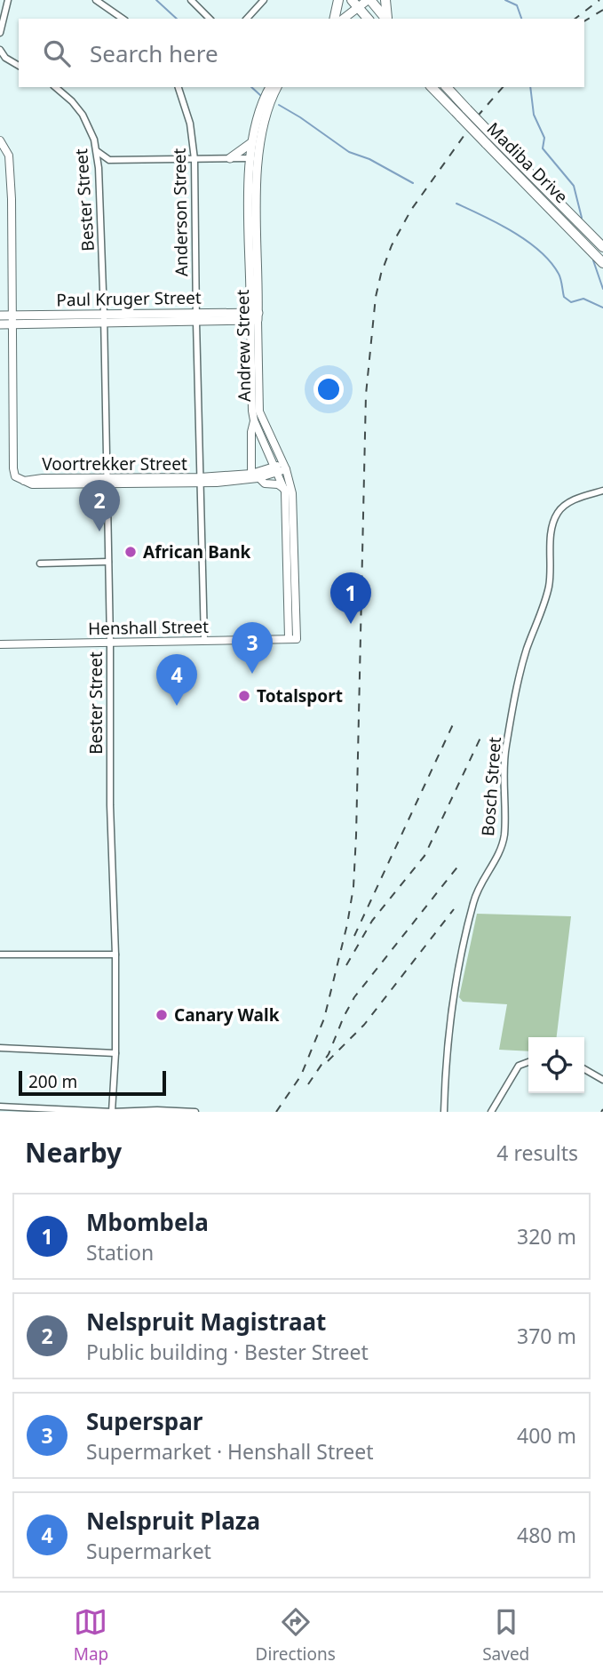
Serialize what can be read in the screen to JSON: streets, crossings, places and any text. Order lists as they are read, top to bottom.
{
  "streets": {
    "main road": ["Madiba Drive", "Paul Kruger Street", "Andrew Street"],
    "street": [
      "Bester Street",
      "Anderson Street",
      "Voortrekker Street",
      "Henshall Street",
      "Bosch Street"
    ]
  },
  "crossings": [
    ["Bester Street", "Paul Kruger Street"],
    ["Bester Street", "Voortrekker Street"],
    ["Bester Street", "Henshall Street"],
    ["Anderson Street", "Paul Kruger Street"],
    ["Anderson Street", "Voortrekker Street"],
    ["Anderson Street", "Henshall Street"],
    ["Paul Kruger Street", "Andrew Street"],
    ["Paul Kruger Street", "Voortrekker Street"],
    ["Andrew Street", "Voortrekker Street"],
    ["Andrew Street", "Henshall Street"]
  ],
  "places": ["African Bank", "Totalsport", "Canary Walk"],
  "scale_bar": "200 m",
  "page": {
    "search": "Search here",
    "pins": [
      "2",
      "1",
      "3",
      "4"
    ],
    "scale": "200 m",
    "heading": ["Nearby", "4 results"],
    "list": [
      {
        "mark": "1",
        "name": "Mbombela",
        "note": "Station",
        "value": "320 m"
      },
      {
        "mark": "2",
        "name": "Nelspruit Magistraat",
        "note": "Public building · Bester Street",
        "value": "370 m"
      },
      {
        "mark": "3",
        "name": "Superspar",
        "note": "Supermarket · Henshall Street",
        "value": "400 m"
      },
      {
        "mark": "4",
        "name": "Nelspruit Plaza",
        "note": "Supermarket",
        "value": "480 m"
      }
    ],
    "nav": ["Map", "Directions", "Saved"]
  }
}
